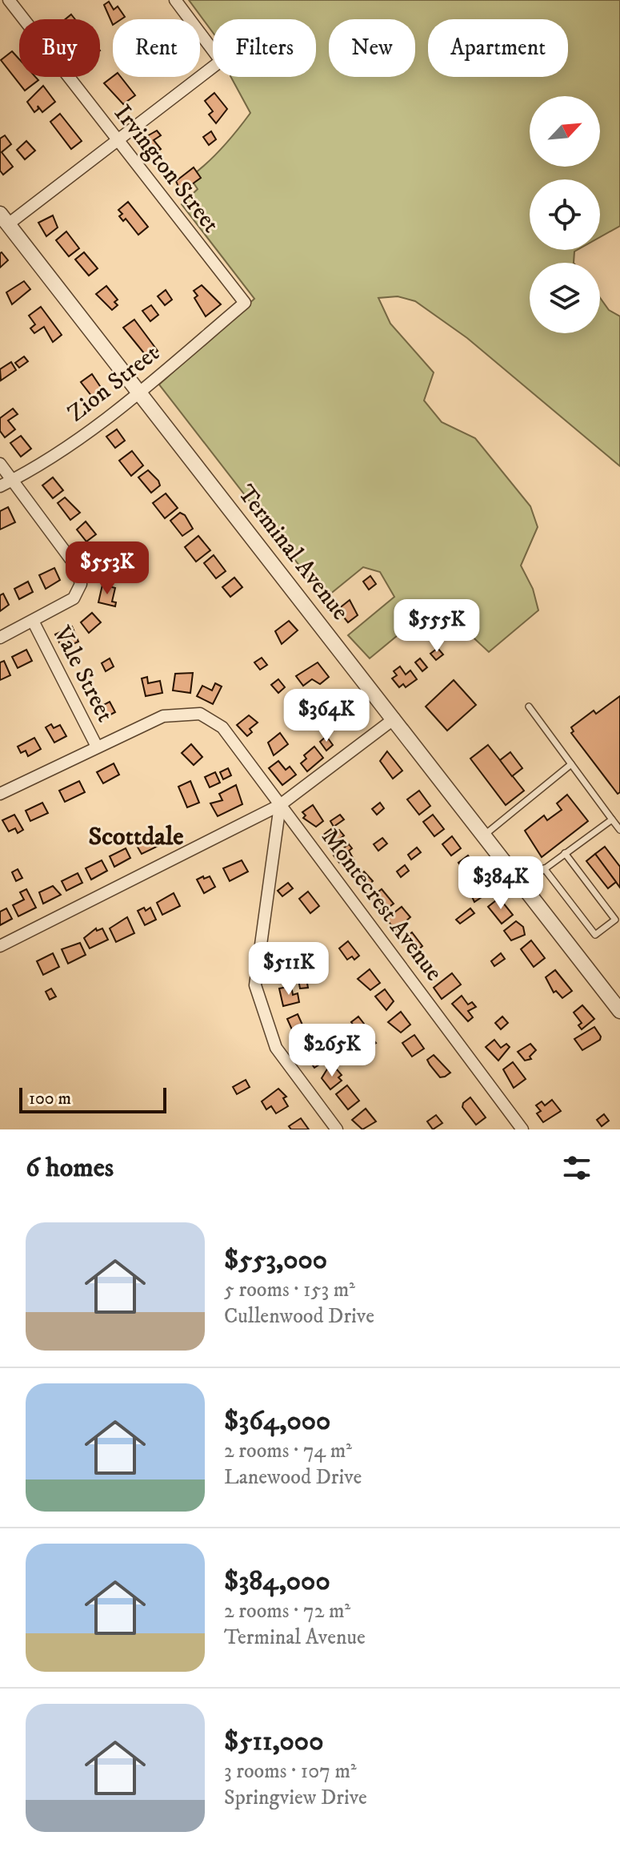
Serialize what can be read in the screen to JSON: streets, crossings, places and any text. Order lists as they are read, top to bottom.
{
  "streets": {
    "street": [
      "Irvington Street",
      "Zion Street",
      "Terminal Avenue",
      "Vale Street",
      "Montecrest Avenue"
    ]
  },
  "crossings": [
    ["Irvington Street", "Zion Street"],
    ["Zion Street", "Terminal Avenue"],
    ["Vale Street", "Montecrest Avenue"]
  ],
  "districts": ["Scottdale"],
  "scale_bar": "100 m",
  "north": "top right",
  "page": {
    "chip": [
      "Buy",
      "Rent",
      "Filters",
      "New",
      "Apartment"
    ],
    "price": [
      "$553K",
      "$555K",
      "$364K",
      "$384K",
      "$511K",
      "$265K"
    ],
    "scale": "100 m",
    "heading": "6 homes",
    "list": [
      {
        "name": "$553,000",
        "note": "5 rooms · 153 m² · Cullenwood Drive"
      },
      {
        "name": "$364,000",
        "note": "2 rooms · 74 m² · Lanewood Drive"
      },
      {
        "name": "$384,000",
        "note": "2 rooms · 72 m² · Terminal Avenue"
      },
      {
        "name": "$511,000",
        "note": "3 rooms · 107 m² · Springview Drive"
      }
    ]
  }
}
